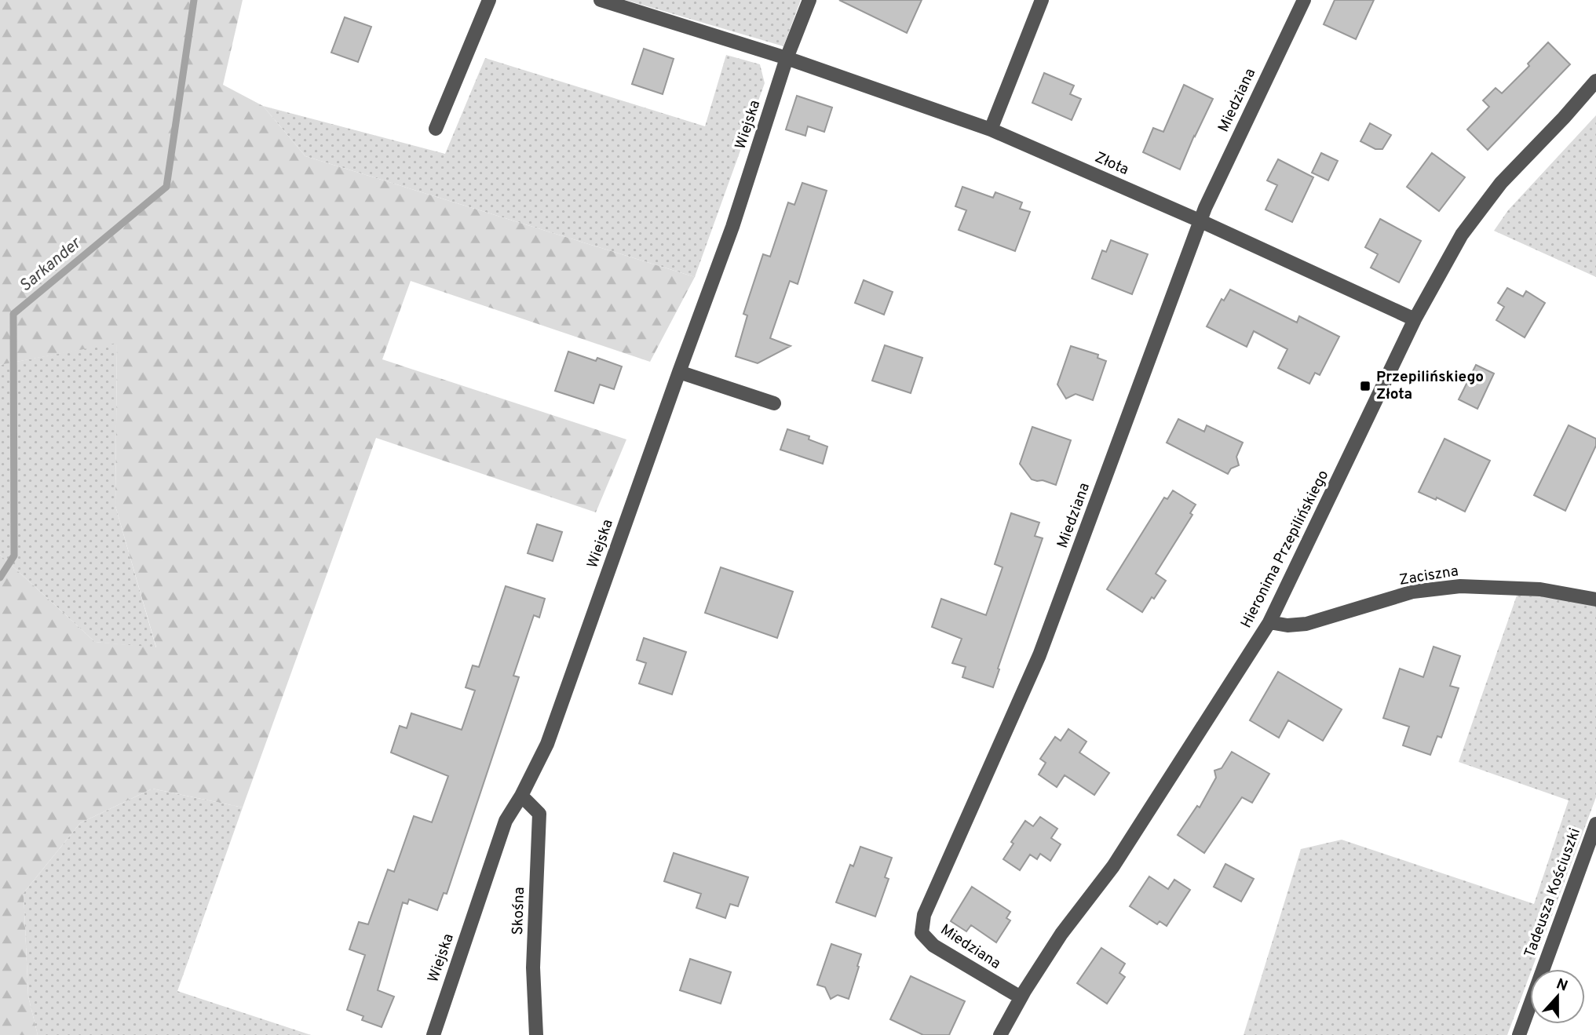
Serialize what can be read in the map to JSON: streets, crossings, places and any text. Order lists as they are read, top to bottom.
{
  "streets": {
    "street": [
      "Miedziana",
      "Wiejska",
      "Złota",
      "Hieronima Przepilińskiego",
      "Zaciszna",
      "Tadeusza Kościuszki",
      "Skośna"
    ]
  },
  "crossings": [
    ["Miedziana", "Złota"],
    ["Miedziana", "Hieronima Przepilińskiego"],
    ["Wiejska", "Złota"],
    ["Wiejska", "Skośna"],
    ["Złota", "Hieronima Przepilińskiego"],
    ["Hieronima Przepilińskiego", "Zaciszna"]
  ],
  "water": ["Sarkander"],
  "places": {
    "transit": ["Przepilińskiego Złota"]
  },
  "north": "top"
}
